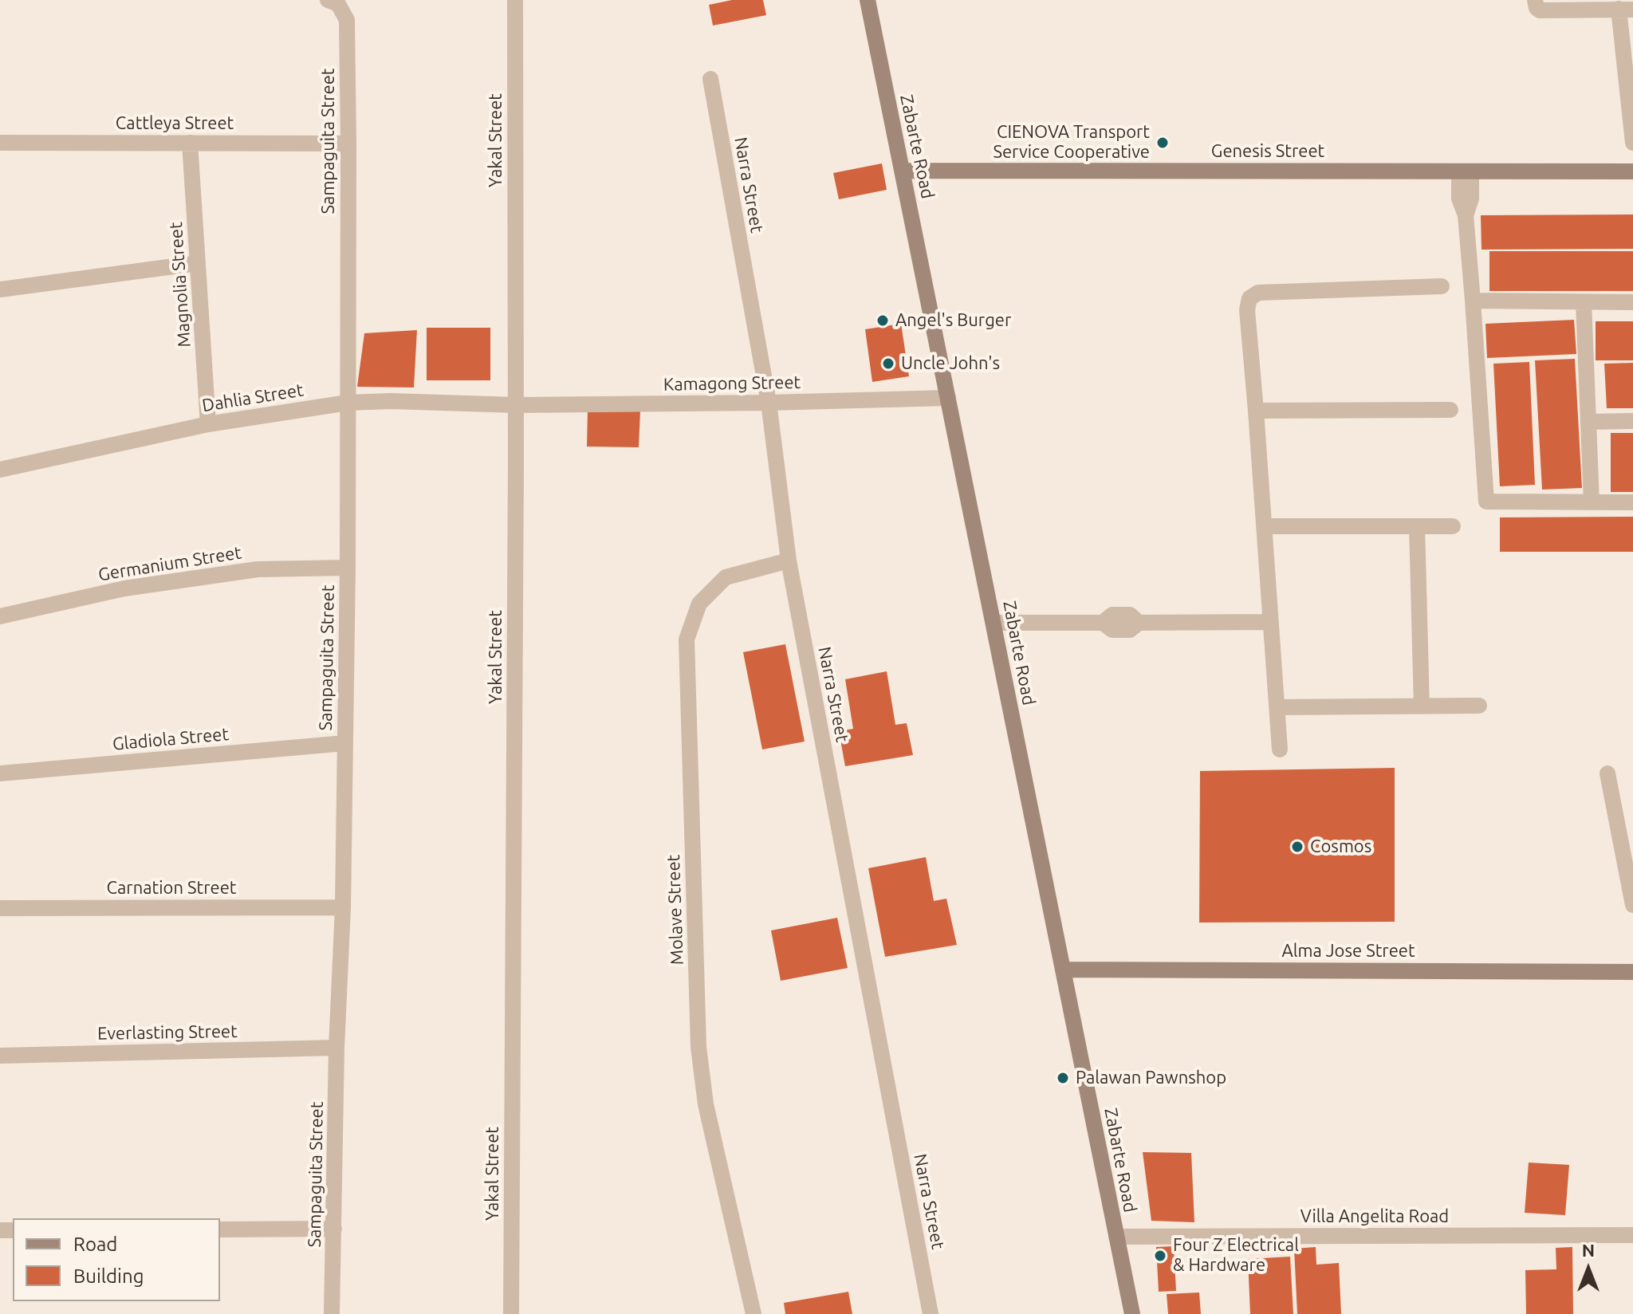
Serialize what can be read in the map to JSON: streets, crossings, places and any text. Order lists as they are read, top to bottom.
{
  "streets": {
    "main road": ["Zabarte Road", "Genesis Street", "Alma Jose Street"],
    "street": [
      "Cattleya Street",
      "Yakal Street",
      "Sampaguita Street",
      "Narra Street",
      "Magnolia Street",
      "Kamagong Street",
      "Dahlia Street",
      "Germanium Street",
      "Gladiola Street",
      "Carnation Street",
      "Molave Street",
      "Everlasting Street",
      "Villa Angelita Road"
    ]
  },
  "crossings": [
    ["Cattleya Street", "Sampaguita Street"],
    ["Cattleya Street", "Magnolia Street"],
    ["Yakal Street", "Kamagong Street"],
    ["Yakal Street", "Dahlia Street"],
    ["Sampaguita Street", "Dahlia Street"],
    ["Sampaguita Street", "Germanium Street"],
    ["Sampaguita Street", "Gladiola Street"],
    ["Sampaguita Street", "Carnation Street"],
    ["Sampaguita Street", "Everlasting Street"],
    ["Zabarte Road", "Genesis Street"],
    ["Zabarte Road", "Kamagong Street"],
    ["Zabarte Road", "Alma Jose Street"],
    ["Zabarte Road", "Villa Angelita Road"],
    ["Narra Street", "Kamagong Street"],
    ["Narra Street", "Molave Street"],
    ["Magnolia Street", "Dahlia Street"],
    ["Kamagong Street", "Dahlia Street"]
  ],
  "places": [
    "CIENOVA Transport Service Cooperative",
    "Angel's Burger",
    "Uncle John's",
    "Cosmos",
    "Palawan Pawnshop",
    "Four Z Electrical & Hardware"
  ],
  "legend": ["Road", "Building"],
  "north": "top"
}
